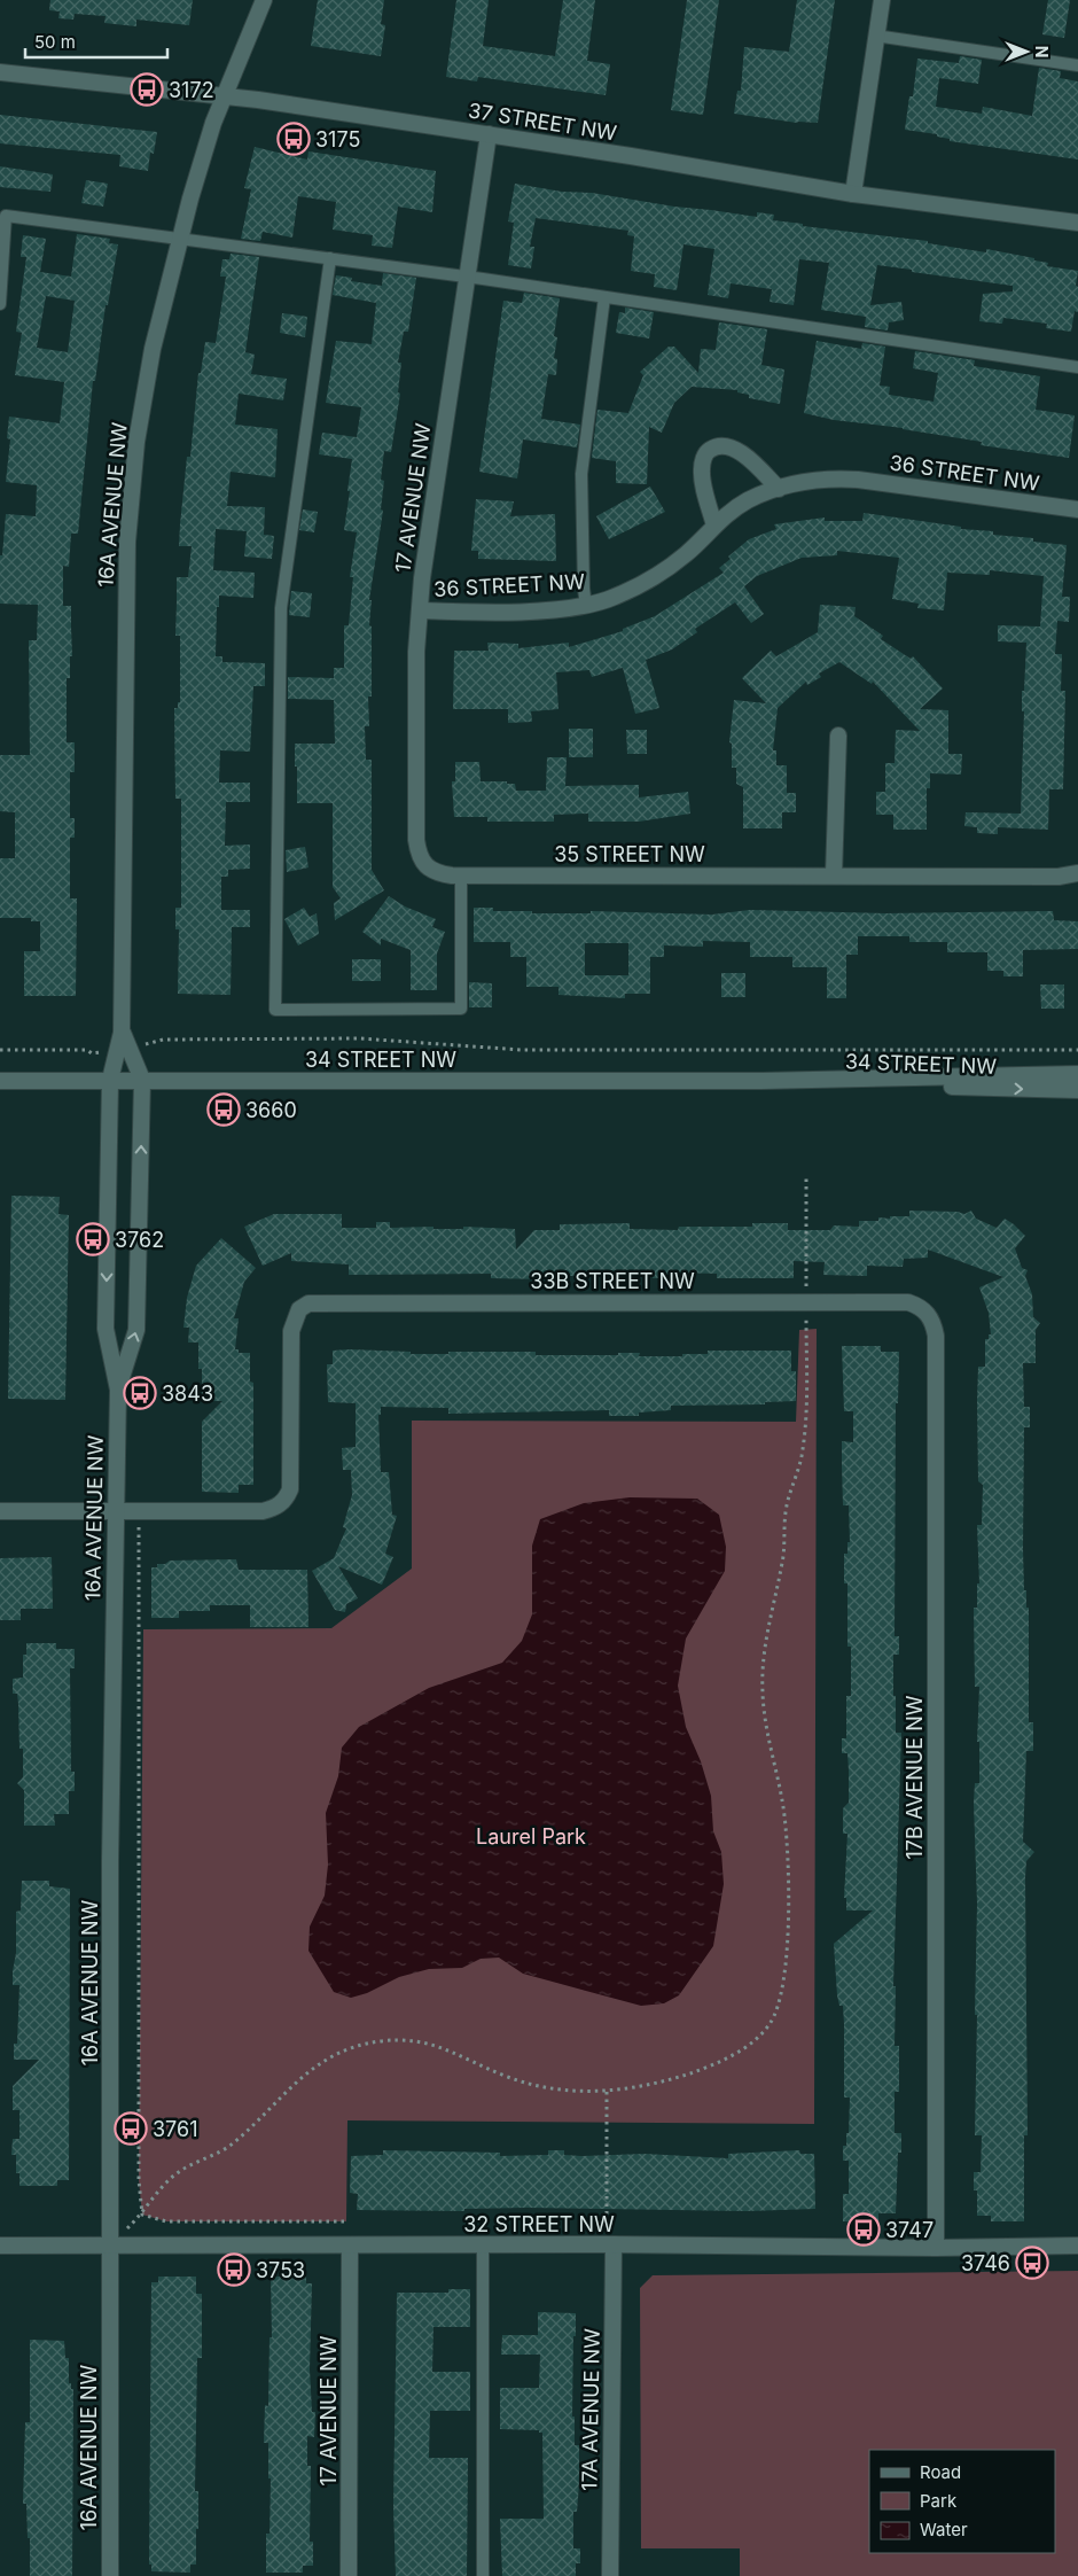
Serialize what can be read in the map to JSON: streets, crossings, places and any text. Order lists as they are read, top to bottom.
{
  "streets": {
    "street": [
      "37 STREET NW",
      "36 STREET NW",
      "17 AVENUE NW",
      "16A AVENUE NW",
      "35 STREET NW",
      "34 STREET NW",
      "33B STREET NW",
      "17B AVENUE NW",
      "32 STREET NW",
      "17A AVENUE NW"
    ]
  },
  "crossings": [
    ["37 STREET NW", "17 AVENUE NW"],
    ["37 STREET NW", "16A AVENUE NW"],
    ["36 STREET NW", "17 AVENUE NW"],
    ["17 AVENUE NW", "35 STREET NW"],
    ["17 AVENUE NW", "32 STREET NW"],
    ["16A AVENUE NW", "34 STREET NW"],
    ["16A AVENUE NW", "32 STREET NW"],
    ["33B STREET NW", "17B AVENUE NW"],
    ["17B AVENUE NW", "32 STREET NW"],
    ["32 STREET NW", "17A AVENUE NW"]
  ],
  "parks": ["Laurel Park"],
  "places": {
    "bus stop": [
      "3172",
      "3175",
      "3660",
      "3762",
      "3843",
      "3761",
      "3747",
      "3746",
      "3753"
    ]
  },
  "legend": ["Road", "Park", "Water"],
  "scale_bar": "50 m",
  "north": "right"
}
